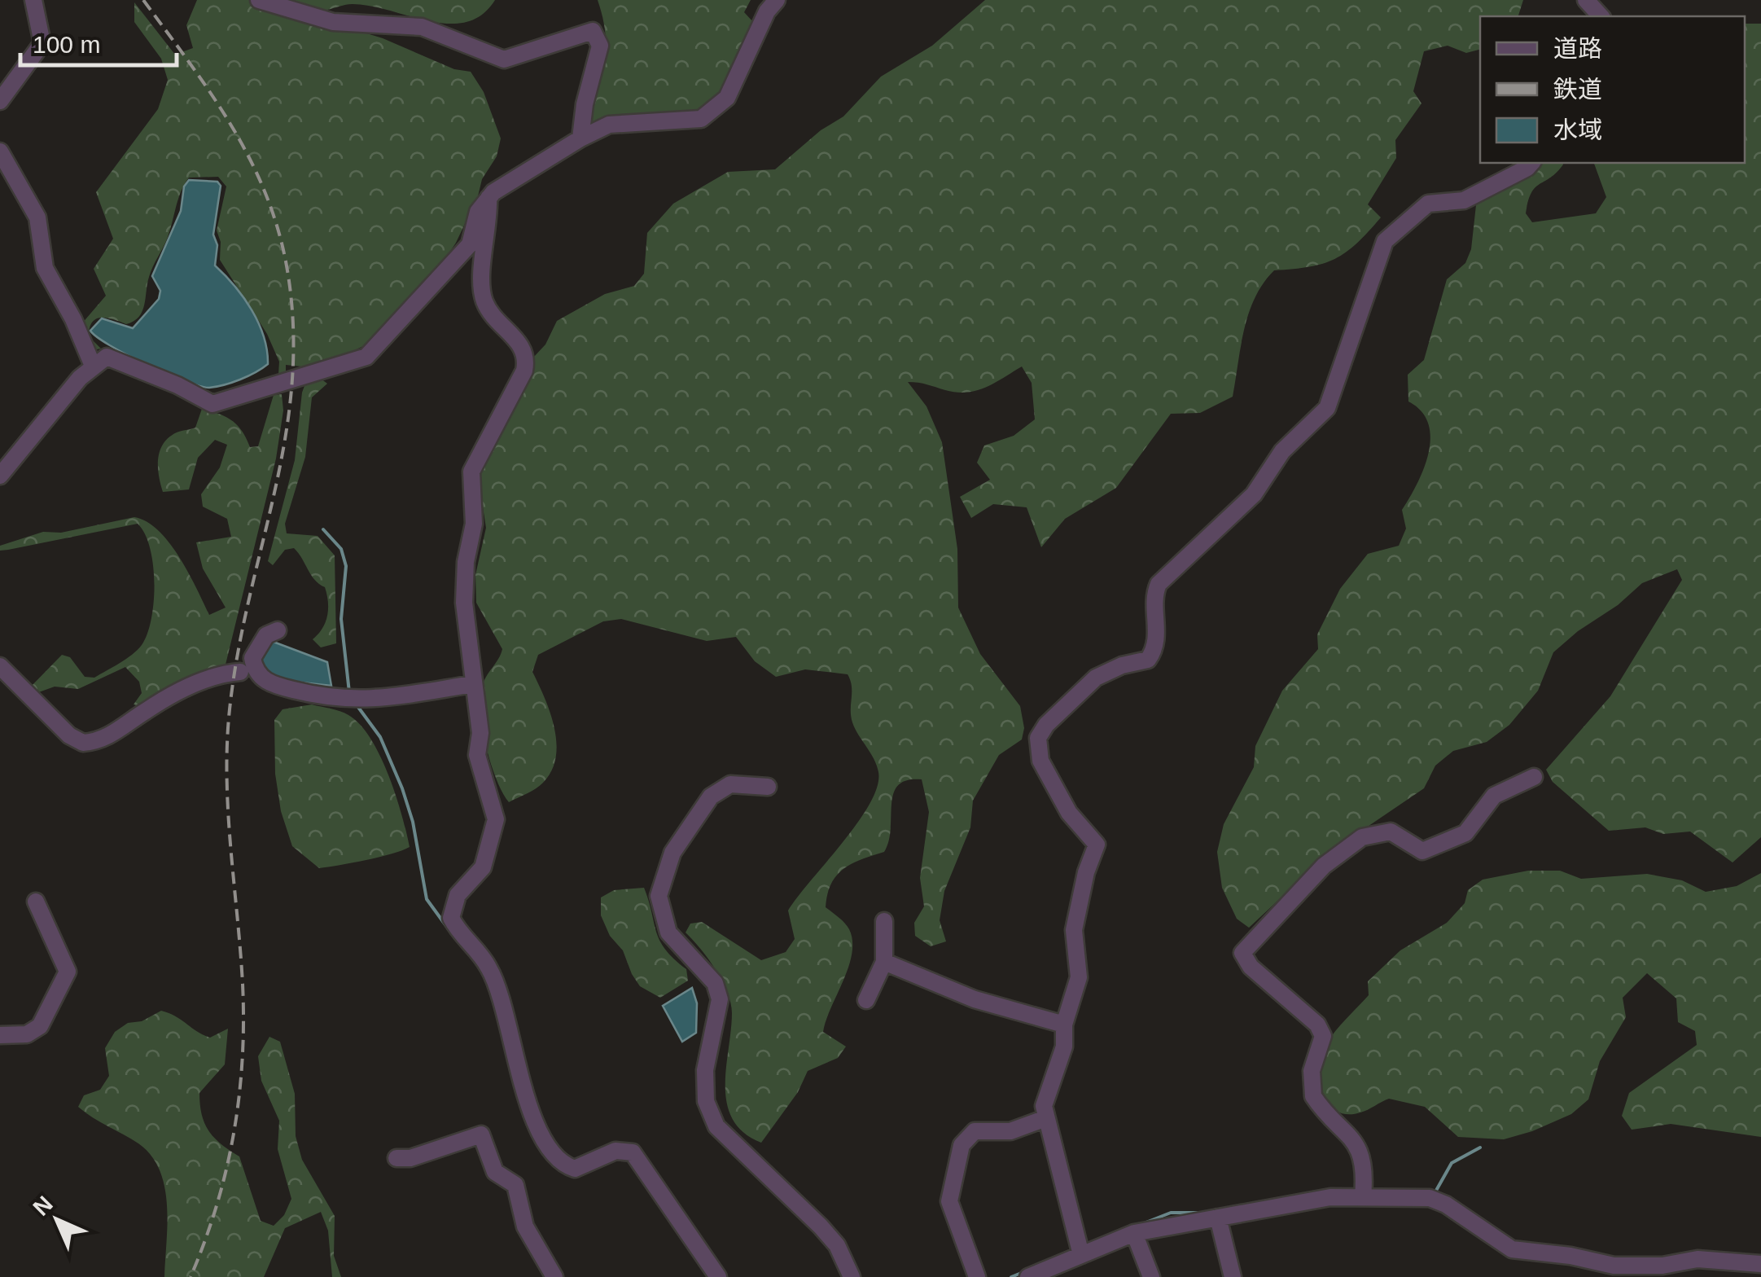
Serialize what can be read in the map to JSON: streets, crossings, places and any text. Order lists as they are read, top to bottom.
{
  "legend": ["道路", "鉄道", "水域"],
  "scale_bar": "100 m",
  "north": "top left"
}
